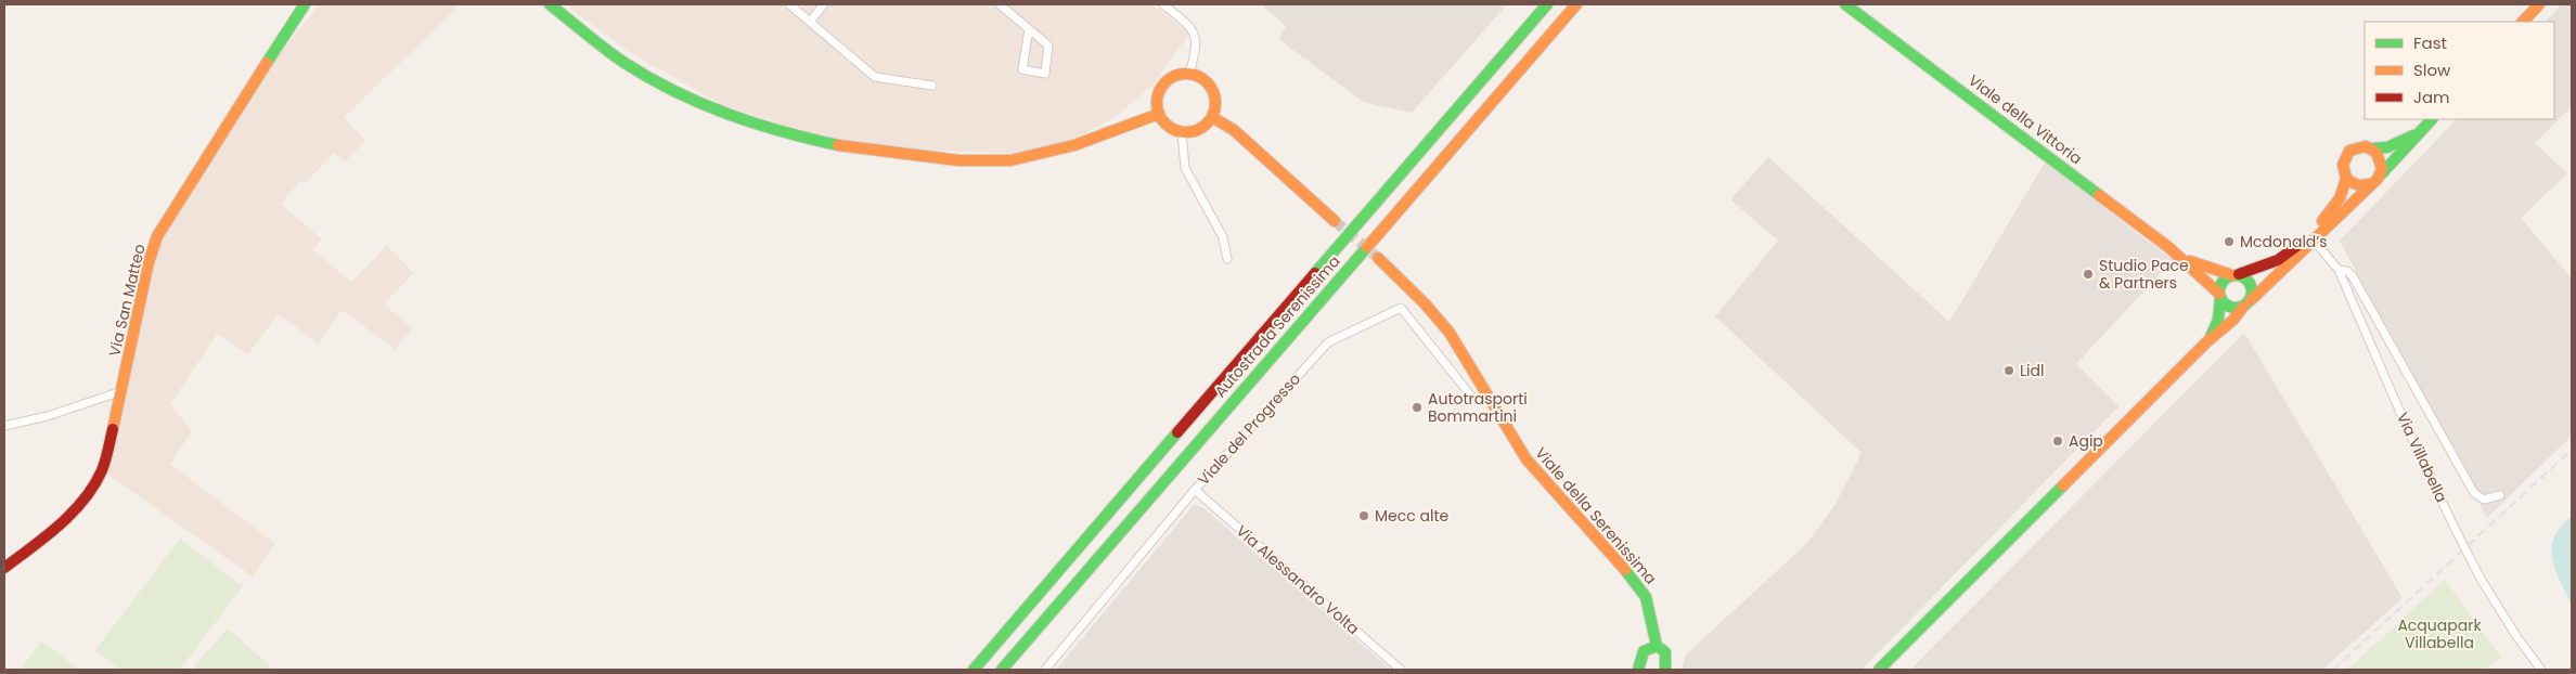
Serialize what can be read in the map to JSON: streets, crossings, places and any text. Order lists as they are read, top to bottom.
{
  "streets": {
    "main road": [
      "Viale della Vittoria",
      "Via San Matteo",
      "Autostrada Serenissima",
      "Viale della Serenissima"
    ],
    "street": ["Viale del Progresso", "Via Villabella", "Via Alessandro Volta"]
  },
  "crossings": [
    ["Viale del Progresso", "Via Alessandro Volta"]
  ],
  "parks": ["Acquapark Villabella"],
  "places": [
    "Mcdonald’s",
    "Studio Pace & Partners",
    "Lidl",
    "Autotrasporti Bommartini",
    "Agip",
    "Mecc alte"
  ],
  "legend": ["Fast", "Slow", "Jam"]
}
